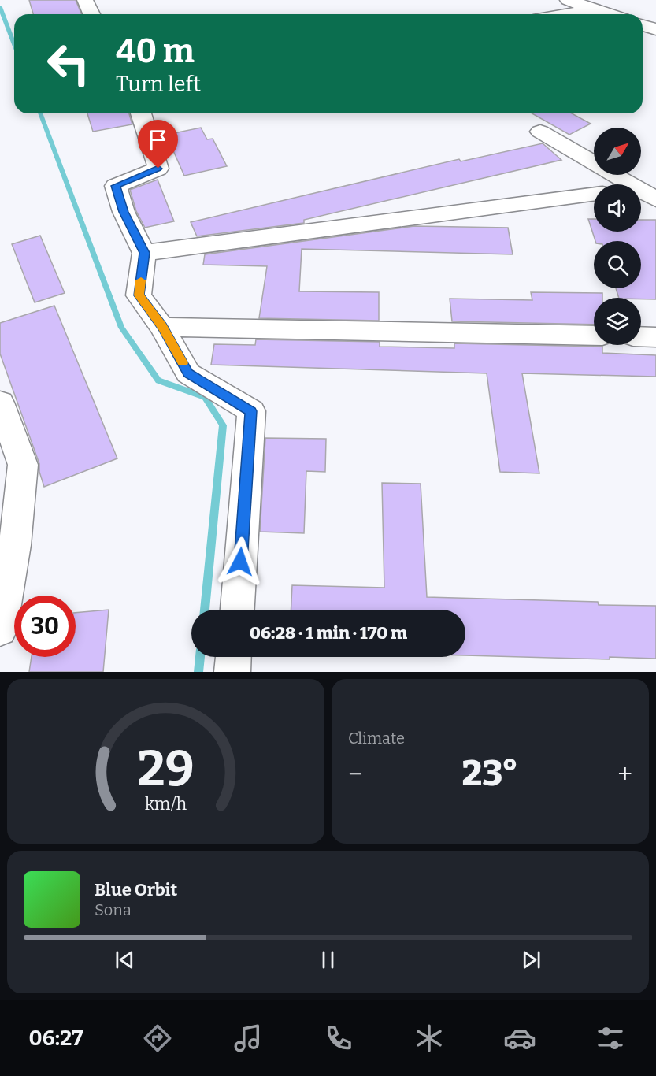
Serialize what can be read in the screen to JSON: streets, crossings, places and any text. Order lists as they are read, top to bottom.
{
  "north": "top right",
  "page": {
    "turn": ["40 m", "Turn left"],
    "limit": "30",
    "trip": "06:28 · 1 min · 170 m",
    "tile": "Climate",
    "heat": ["−", "23°", "+"],
    "song": ["Blue Orbit", "Sona"],
    "tabs": "06:27",
    "gauge": ["29", "km/h"]
  }
}
